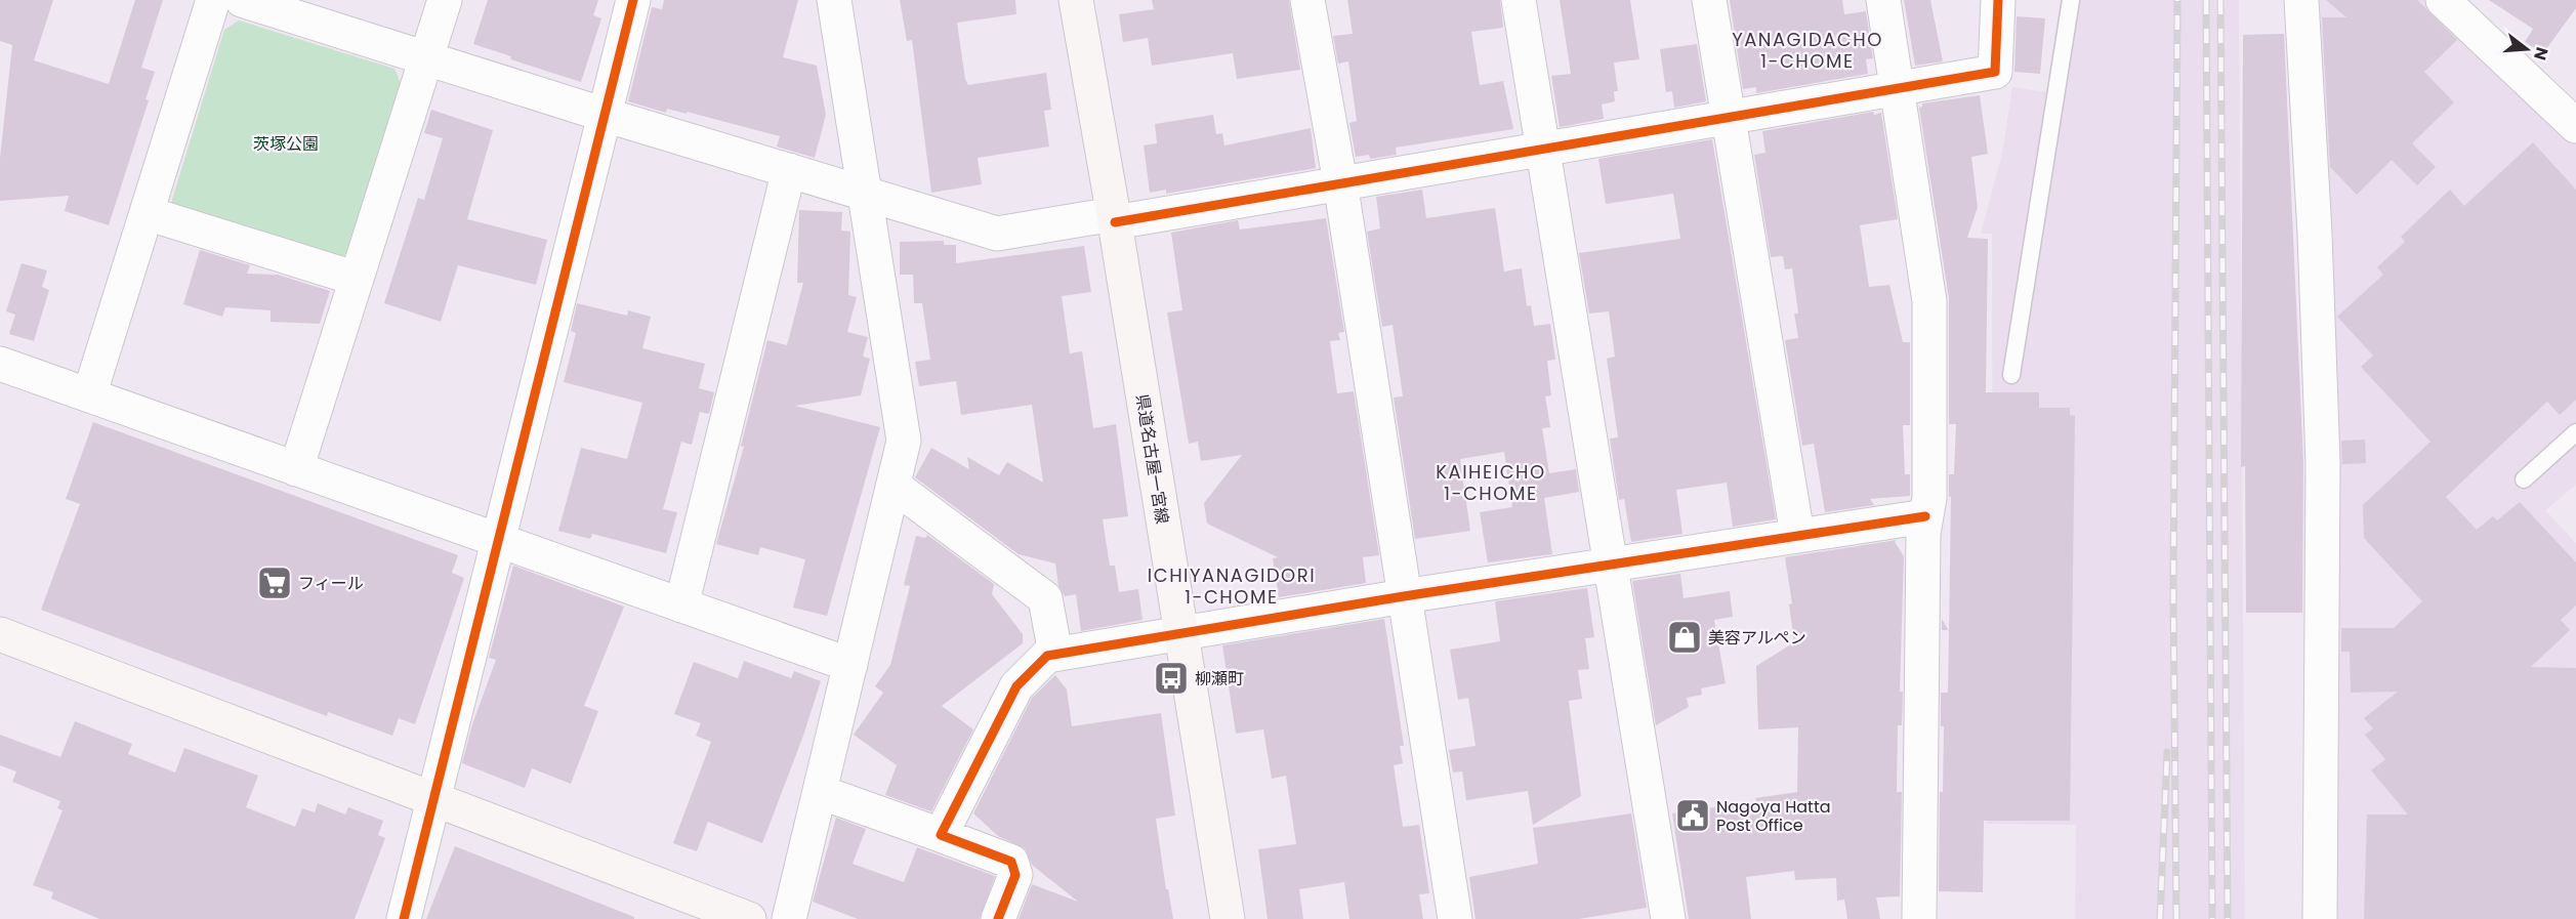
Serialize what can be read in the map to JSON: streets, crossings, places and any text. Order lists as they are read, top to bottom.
{
  "streets": {
    "main road": ["県道名古屋一宮線"]
  },
  "districts": ["YANAGIDACHO 1-CHOME", "KAIHEICHO 1-CHOME", "ICHIYANAGIDORI 1-CHOME"],
  "parks": ["茨塚公園"],
  "places": {
    "supermarket": ["フィール"],
    "shop": ["美容アルペン"],
    "bus stop": ["柳瀬町"],
    "public building": ["Nagoya Hatta Post Office"]
  },
  "north": "right"
}
